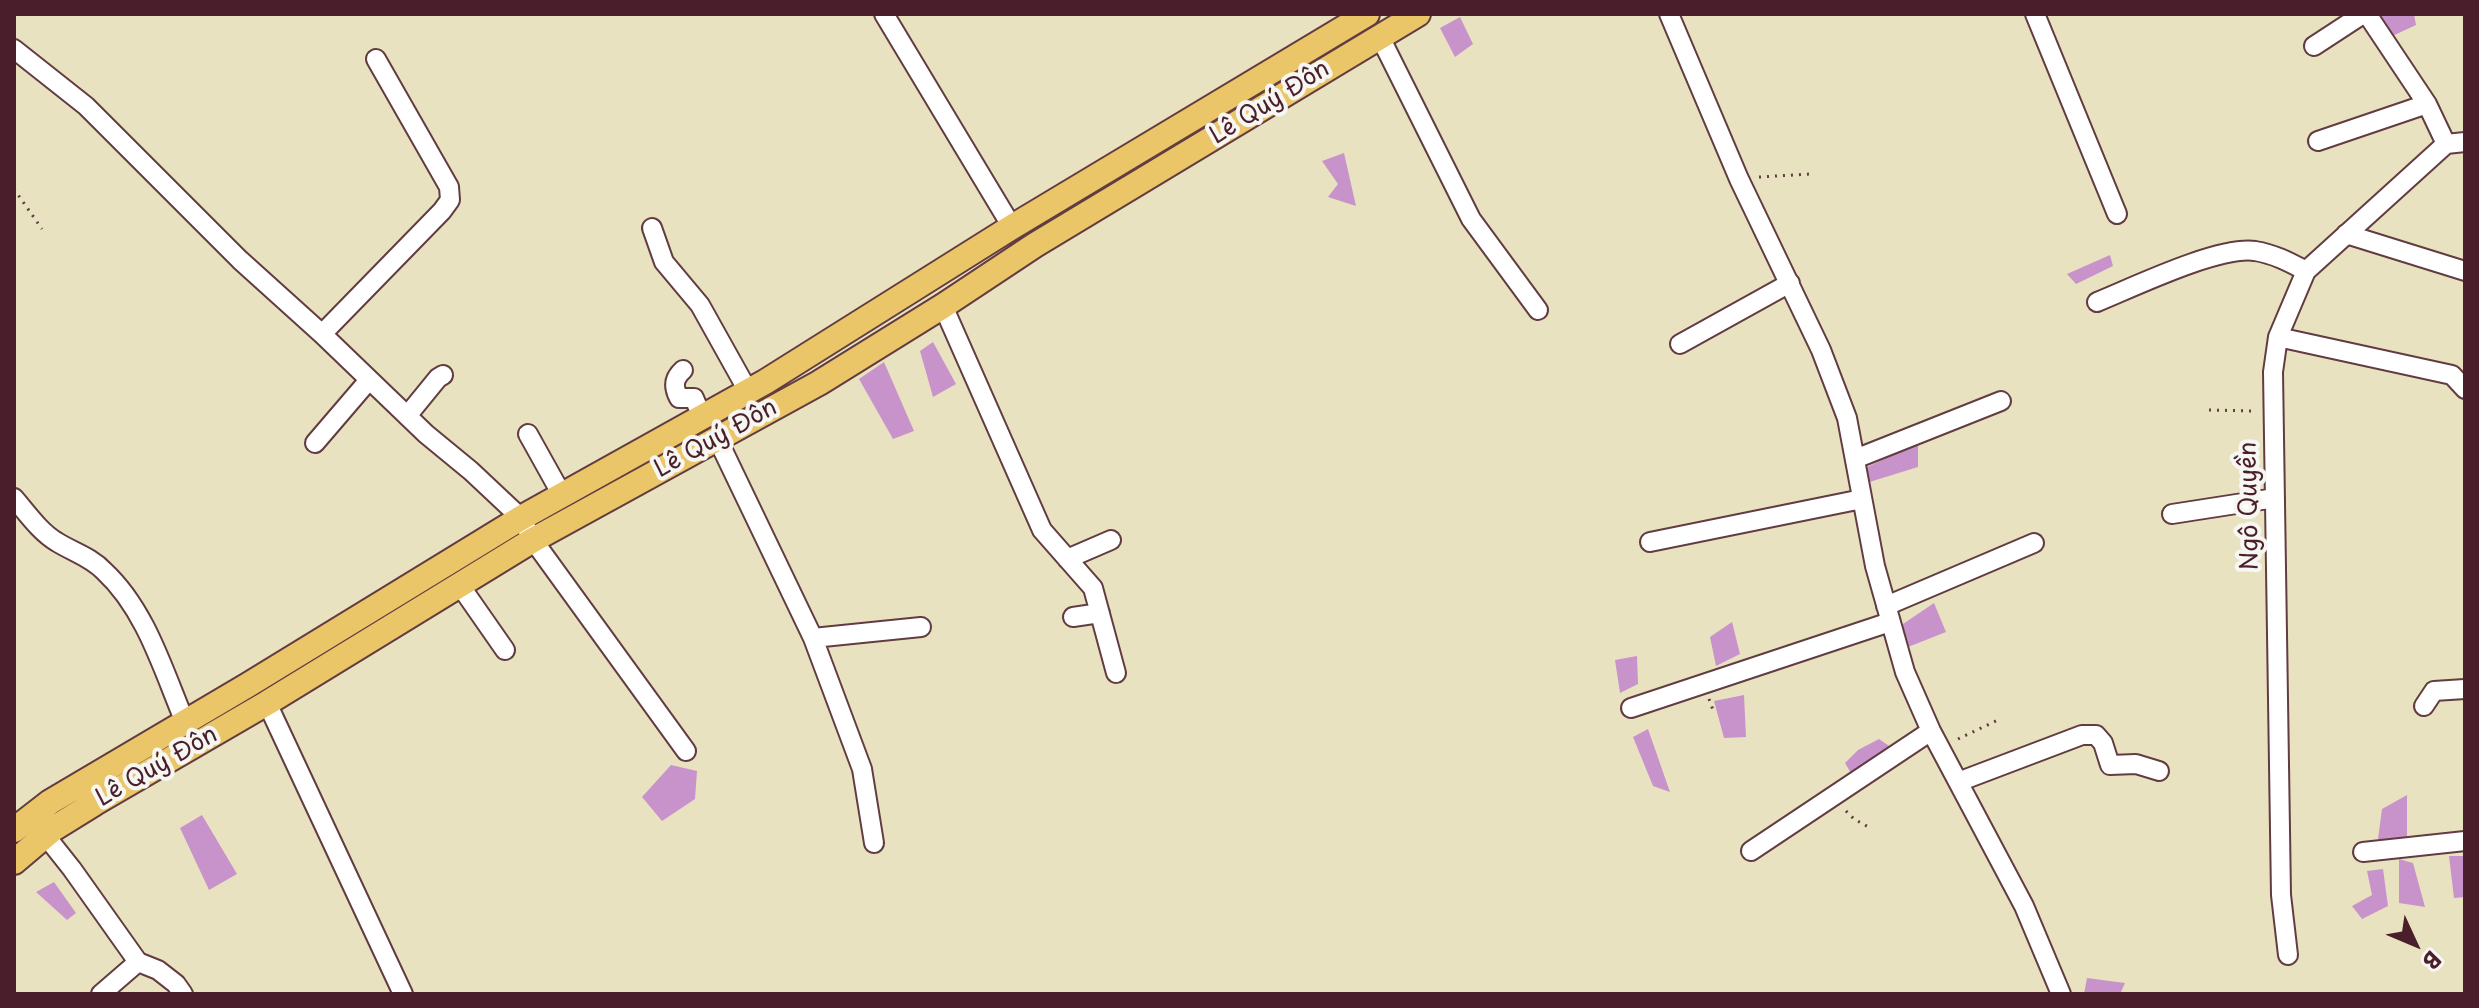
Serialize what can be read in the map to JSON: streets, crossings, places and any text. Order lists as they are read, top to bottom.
{
  "streets": {
    "main road": ["Lê Quý Đôn"],
    "street": ["Ngô Quyền"]
  },
  "north": "bottom right"
}
